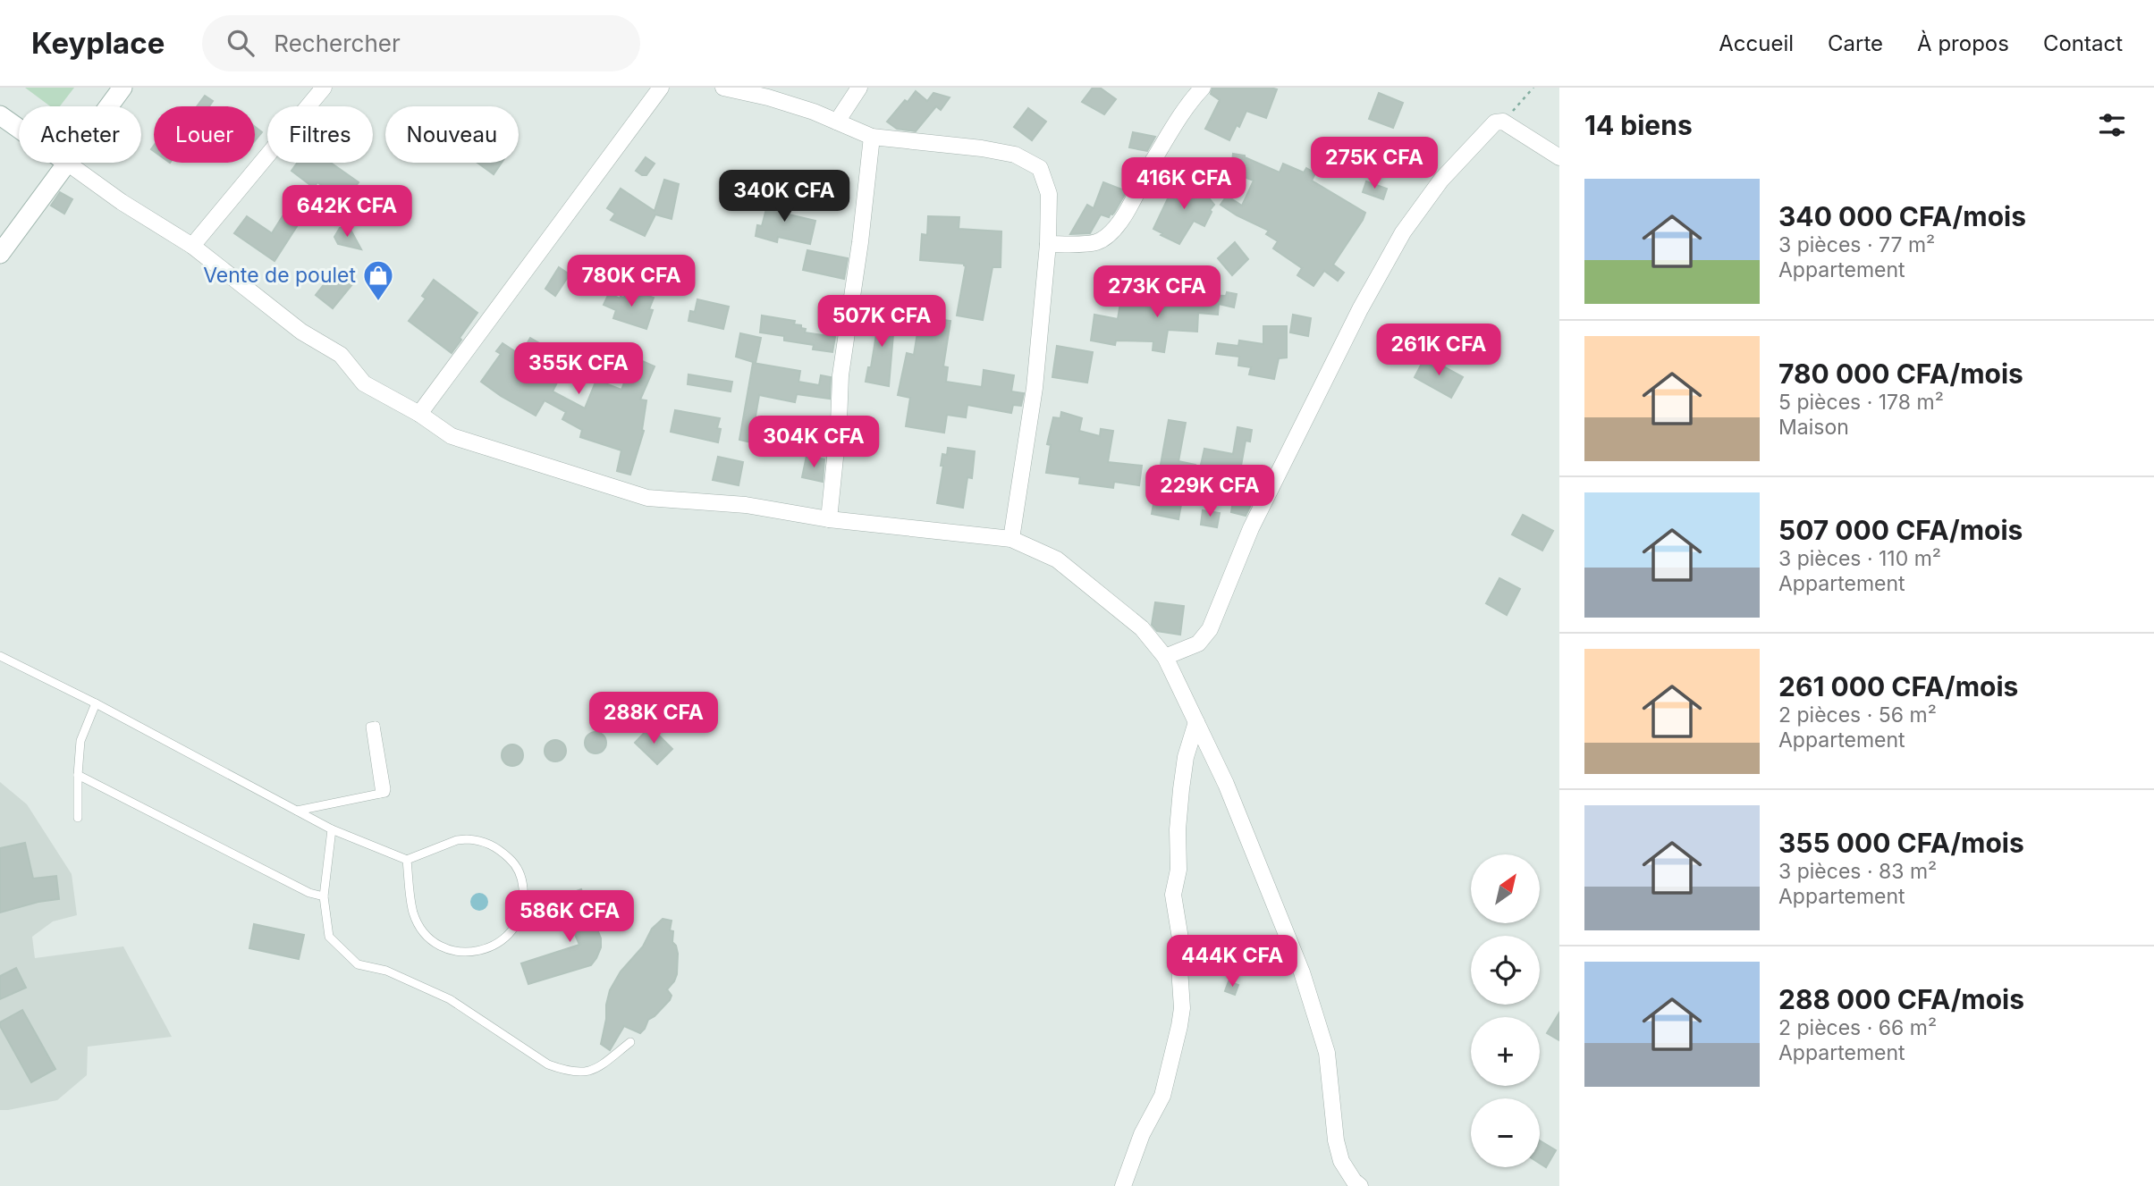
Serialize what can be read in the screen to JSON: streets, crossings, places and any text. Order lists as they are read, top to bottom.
{
  "places": {
    "shop": ["Vente de poulet"]
  },
  "north": "top right",
  "page": {
    "header": "Keyplace",
    "search": "Rechercher",
    "nav": [
      "Accueil",
      "Carte",
      "À propos",
      "Contact"
    ],
    "heading": "14 biens",
    "chip": [
      "Acheter",
      "Louer",
      "Filtres",
      "Nouveau"
    ],
    "price": [
      "275K CFA",
      "416K CFA",
      "340K CFA",
      "642K CFA",
      "780K CFA",
      "273K CFA",
      "507K CFA",
      "261K CFA",
      "355K CFA",
      "304K CFA",
      "229K CFA",
      "288K CFA",
      "586K CFA",
      "444K CFA"
    ],
    "list": [
      {
        "name": "340 000 CFA/mois",
        "note": "3 pièces · 77 m² · Appartement"
      },
      {
        "name": "780 000 CFA/mois",
        "note": "5 pièces · 178 m² · Maison"
      },
      {
        "name": "507 000 CFA/mois",
        "note": "3 pièces · 110 m² · Appartement"
      },
      {
        "name": "261 000 CFA/mois",
        "note": "2 pièces · 56 m² · Appartement"
      },
      {
        "name": "355 000 CFA/mois",
        "note": "3 pièces · 83 m² · Appartement"
      },
      {
        "name": "288 000 CFA/mois",
        "note": "2 pièces · 66 m² · Appartement"
      }
    ],
    "map_buttons": ["+", "−"]
  }
}
